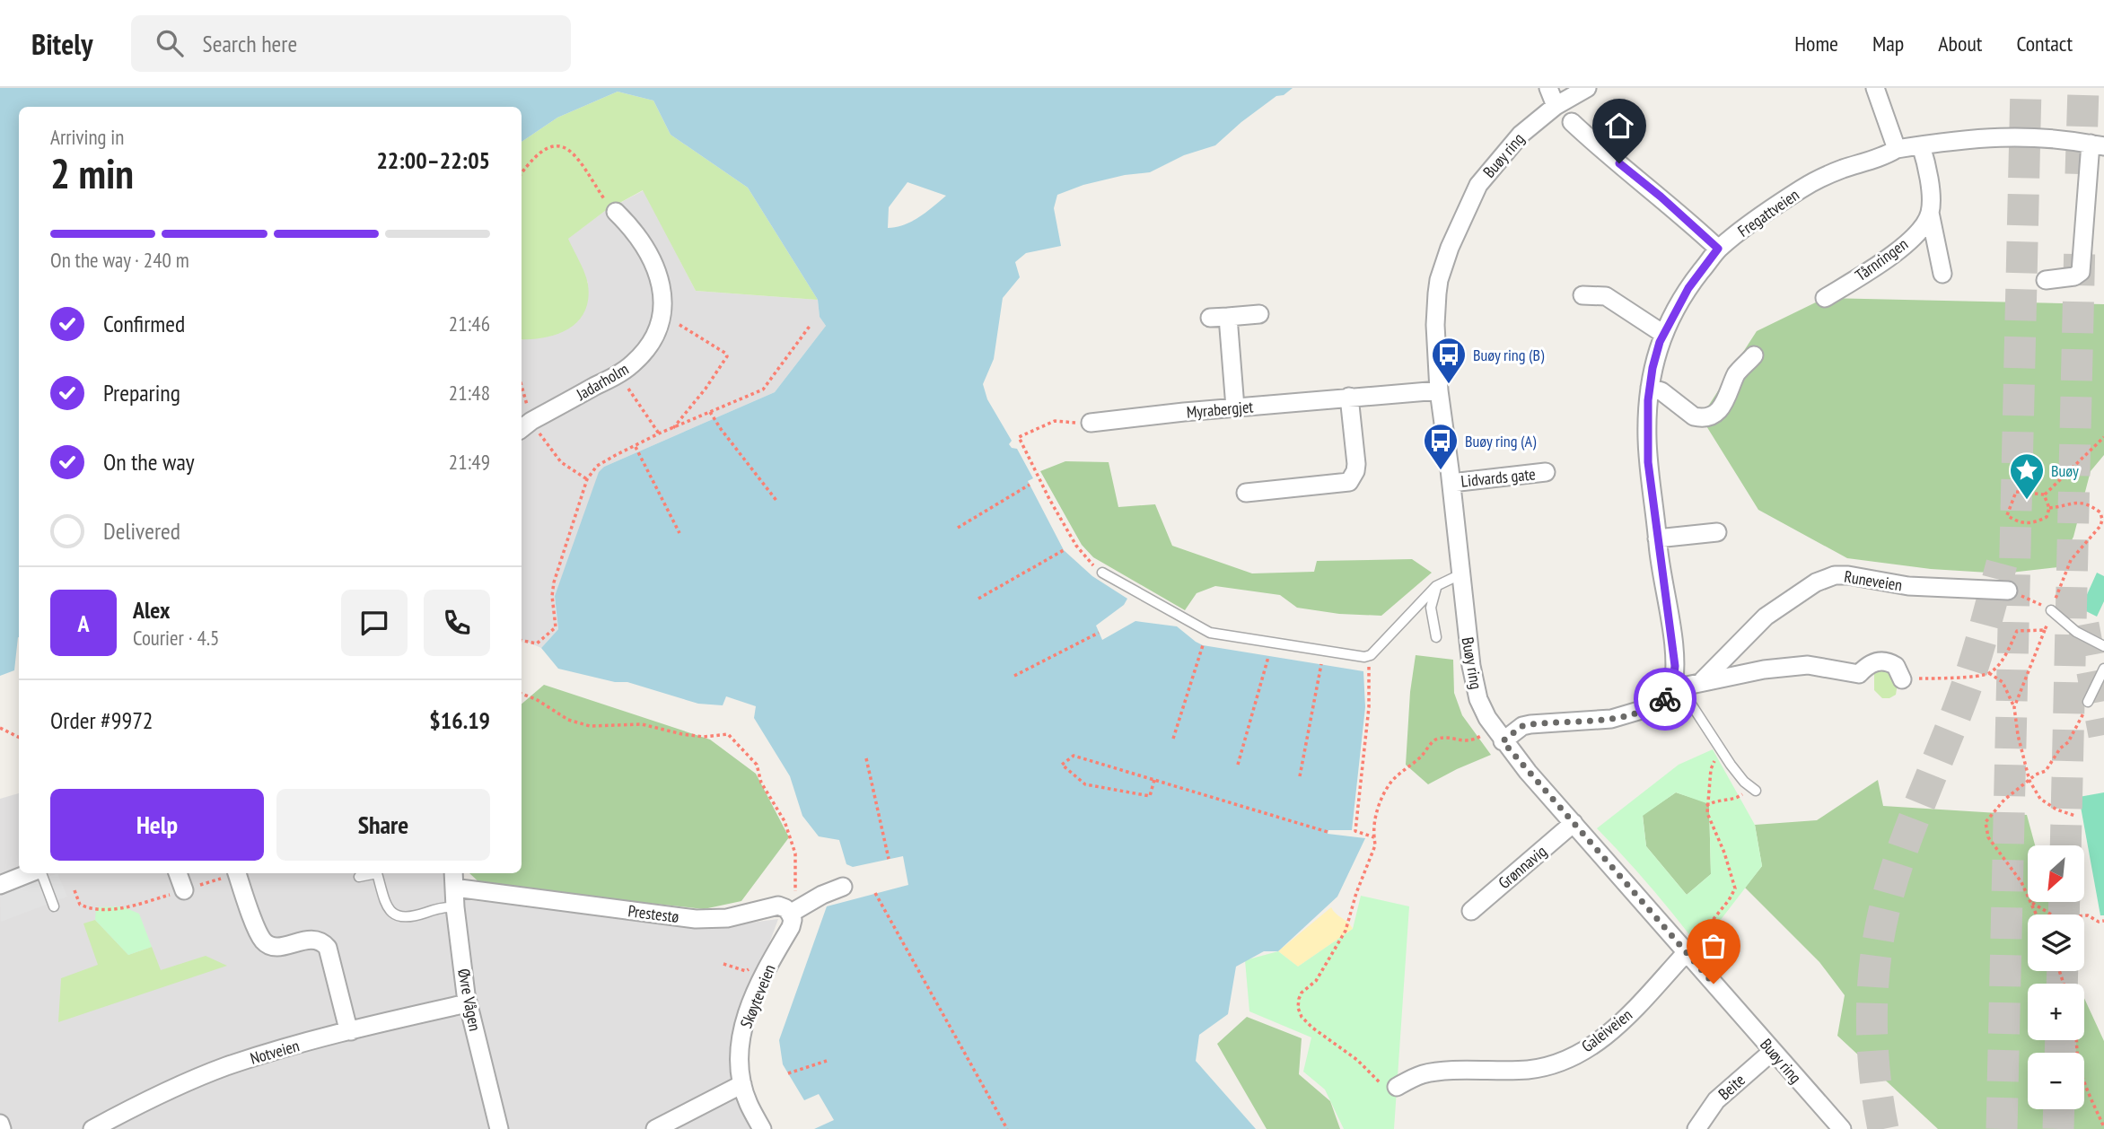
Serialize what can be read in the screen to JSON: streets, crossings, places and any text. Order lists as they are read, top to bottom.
{
  "streets": {
    "street": [
      "Buøy ring",
      "Fregattveien",
      "Tårnringen",
      "Jadarholm",
      "Myrabergjet",
      "Lidvards gate",
      "Runeveien",
      "Grønnavig",
      "Prestestø",
      "Skøyteveien",
      "Øvre Vågen",
      "Galeiveien",
      "Notveien",
      "Beite"
    ]
  },
  "crossings": [
    ["Buøy ring", "Myrabergjet"],
    ["Buøy ring", "Lidvards gate"],
    ["Buøy ring", "Runeveien"],
    ["Buøy ring", "Grønnavig"],
    ["Buøy ring", "Galeiveien"],
    ["Buøy ring", "Beite"],
    ["Fregattveien", "Runeveien"],
    ["Prestestø", "Skøyteveien"],
    ["Prestestø", "Øvre Vågen"],
    ["Øvre Vågen", "Notveien"]
  ],
  "places": {
    "bus stop": ["Buøy ring (B)", "Buøy ring (A)"],
    "place": ["Buøy"]
  },
  "north": "bottom left",
  "page": {
    "header": "Bitely",
    "search": "Search here",
    "nav": [
      "Home",
      "Map",
      "About",
      "Contact"
    ],
    "heading": ["2 min", "Arriving in", "22:00–22:05"],
    "panel": [
      "Alex",
      "Courier · 4.5",
      "Order #9972",
      "$16.19"
    ],
    "bar": "On the way · 240 m",
    "list": [
      ["Confirmed", "21:46"],
      ["Preparing", "21:48"],
      ["On the way", "21:49"],
      "Delivered"
    ],
    "round": "A",
    "buttons": ["Help", "Share"],
    "map_buttons": ["+", "−"]
  }
}
